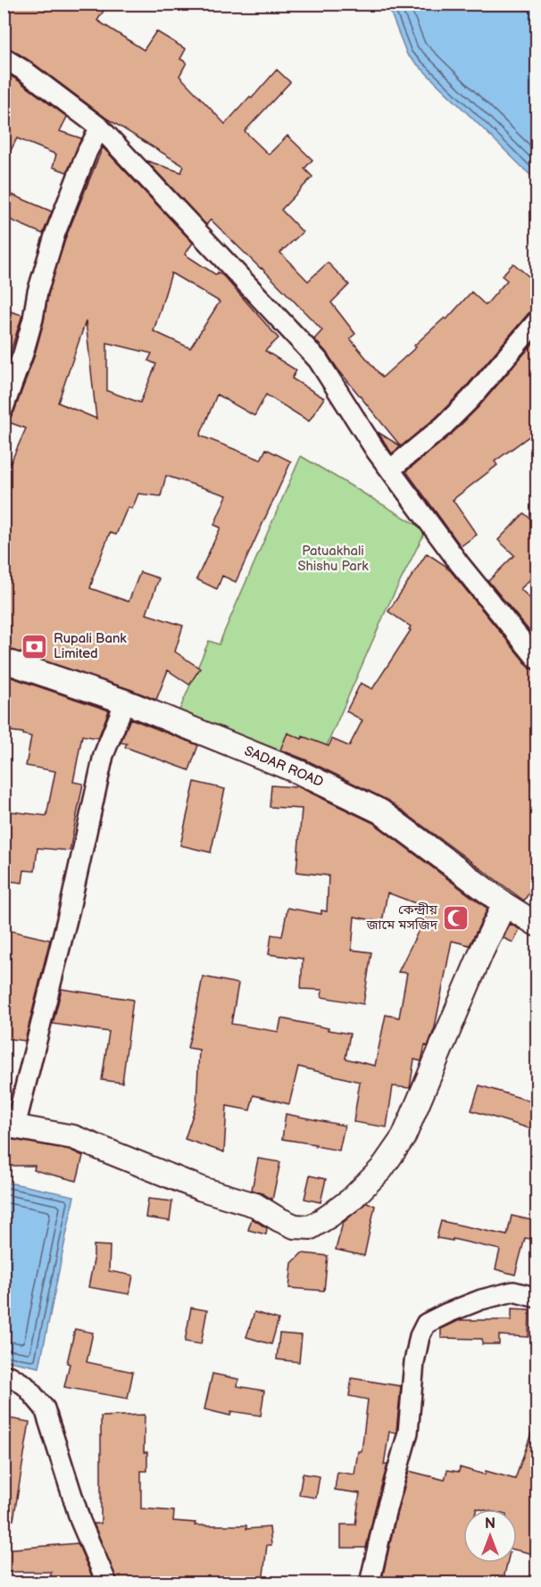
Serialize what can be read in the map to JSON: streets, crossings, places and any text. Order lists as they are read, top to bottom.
{
  "streets": {
    "street": ["SADAR ROAD"]
  },
  "parks": ["Patuakhali Shishu Park"],
  "places": {
    "bank": ["Rupali Bank Limited"],
    "mosque": ["কেন্দ্রীয় জামে মসজিদ"]
  },
  "north": "top"
}
